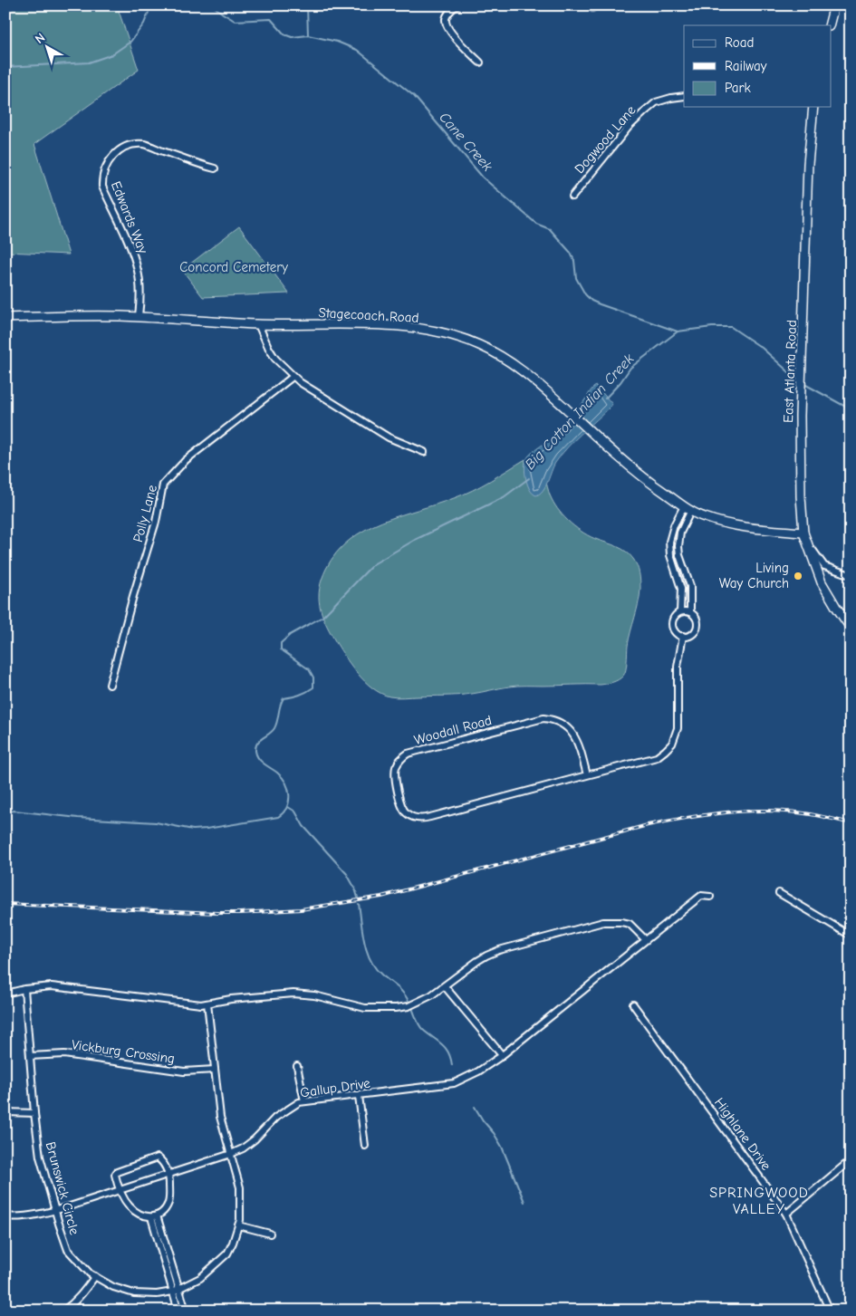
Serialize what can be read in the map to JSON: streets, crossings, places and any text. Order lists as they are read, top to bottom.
{
  "streets": {
    "street": [
      "Dogwood Lane",
      "Edwards Way",
      "Stagecoach Road",
      "East Atlanta Road",
      "Polly Lane",
      "Woodall Road",
      "Vickburg Crossing",
      "Gallup Drive",
      "Highlane Drive",
      "Brunswick Circle"
    ]
  },
  "crossings": [
    ["Edwards Way", "Stagecoach Road"],
    ["Stagecoach Road", "East Atlanta Road"],
    ["Vickburg Crossing", "Brunswick Circle"],
    ["Gallup Drive", "Brunswick Circle"]
  ],
  "districts": ["SPRINGWOOD VALLEY"],
  "water": ["Cane Creek", "Big Cotton Indian Creek"],
  "parks": ["Concord Cemetery"],
  "places": ["Living Way Church"],
  "legend": ["Road", "Railway", "Park"],
  "north": "top left"
}
